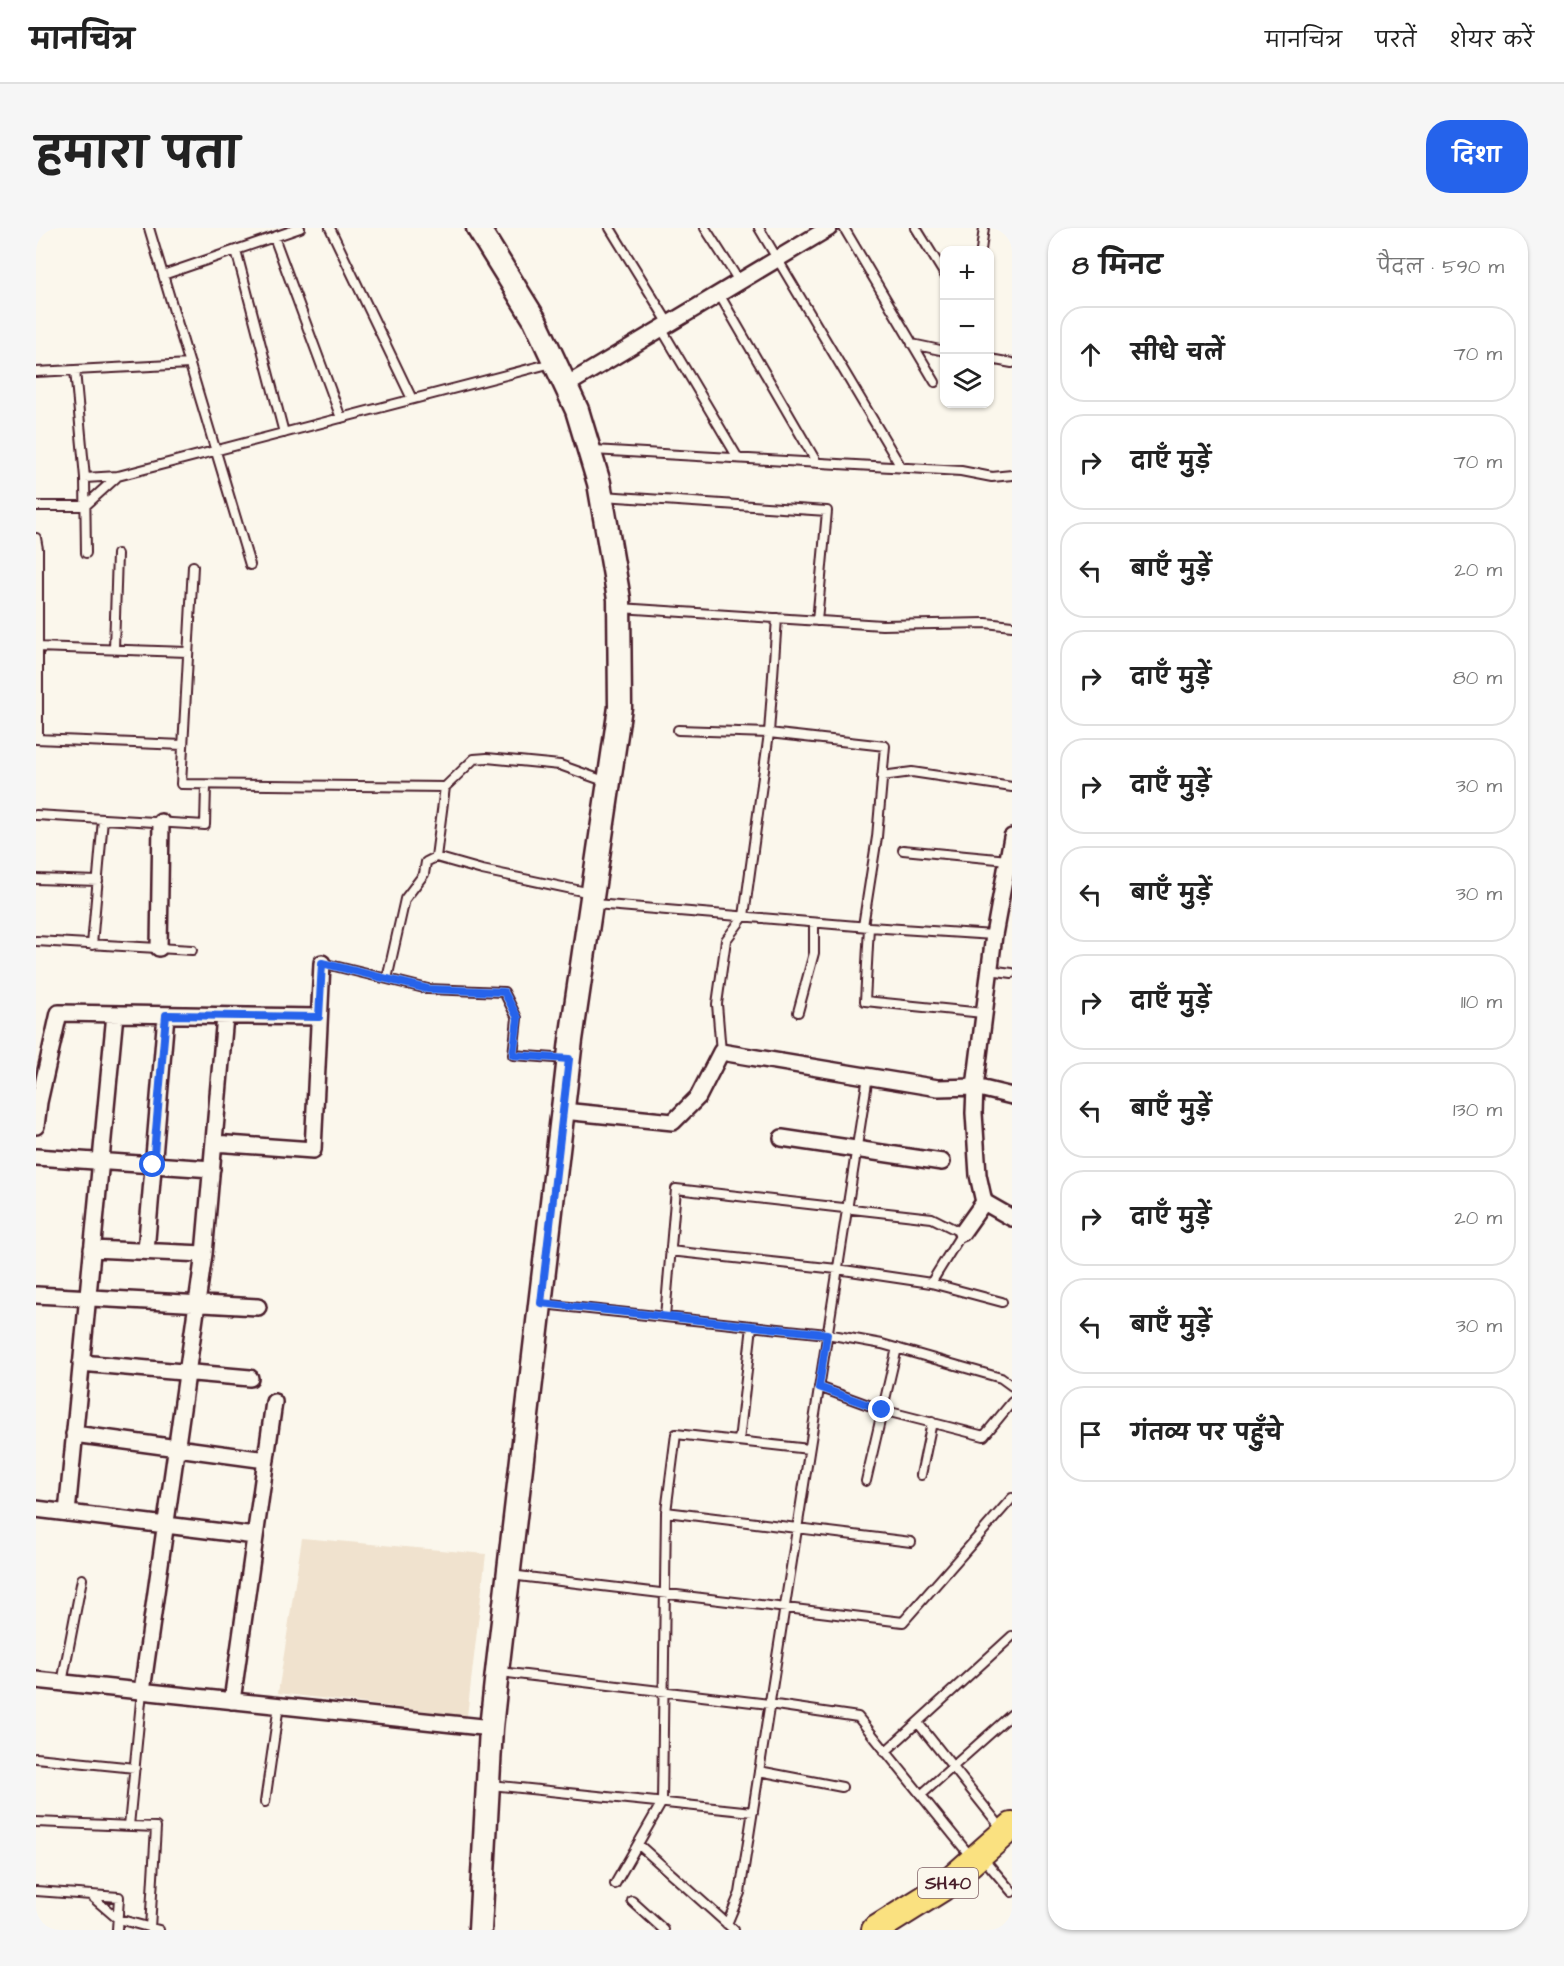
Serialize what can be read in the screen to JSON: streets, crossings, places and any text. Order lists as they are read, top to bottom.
{
  "streets": {
    "main road": ["SH40"]
  },
  "page": {
    "header": "मानचित्र",
    "nav": ["मानचित्र", "परतें", "शेयर करें"],
    "title": "हमारा पता",
    "buttons": "दिशा",
    "heading": ["8 मिनट", "पैदल · 590 m"],
    "map_buttons": ["+", "−"],
    "list": [
      ["सीधे चलें", "70 m"],
      ["दाएँ मुड़ें", "70 m"],
      ["बाएँ मुड़ें", "20 m"],
      ["दाएँ मुड़ें", "80 m"],
      ["दाएँ मुड़ें", "30 m"],
      ["बाएँ मुड़ें", "30 m"],
      ["दाएँ मुड़ें", "110 m"],
      ["बाएँ मुड़ें", "130 m"],
      ["दाएँ मुड़ें", "20 m"],
      ["बाएँ मुड़ें", "30 m"],
      "गंतव्य पर पहुँचे"
    ]
  }
}
